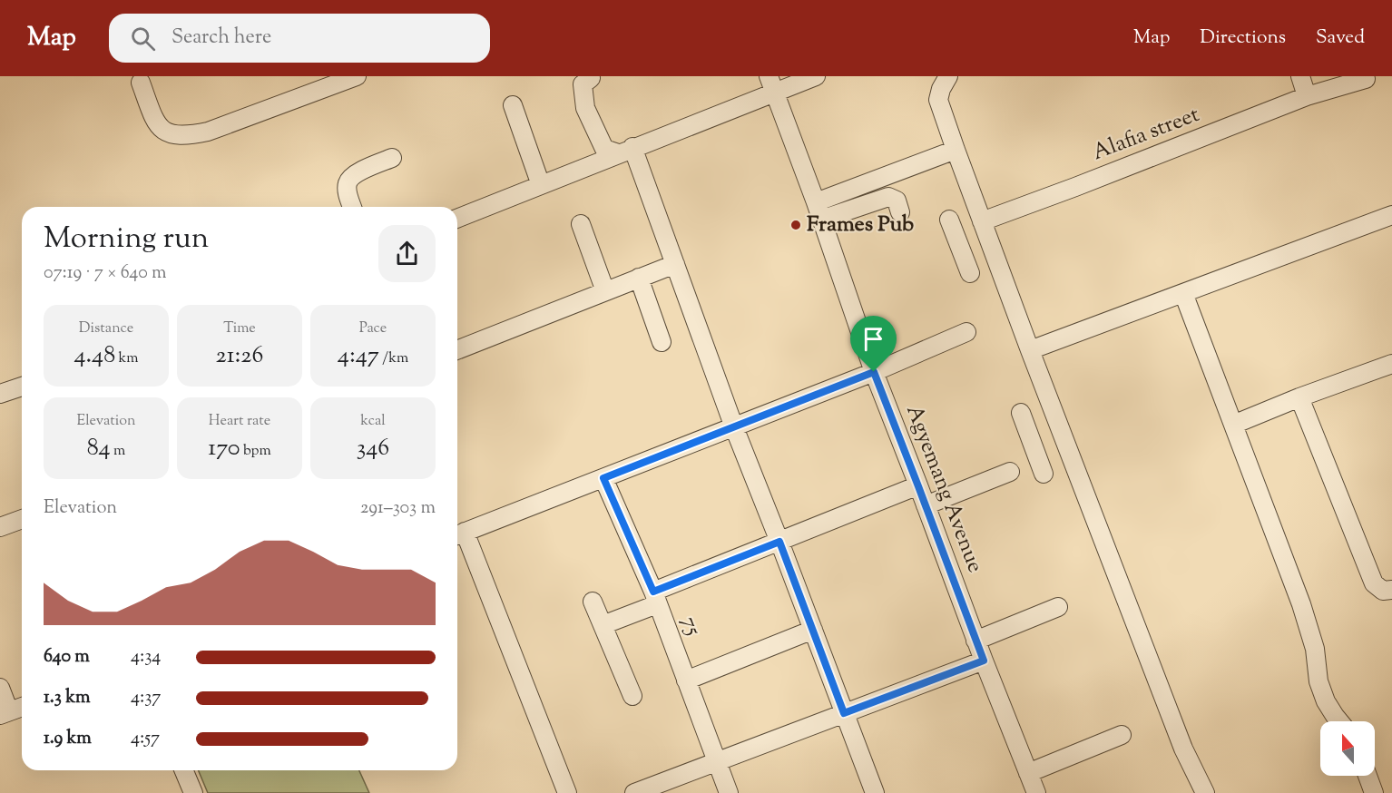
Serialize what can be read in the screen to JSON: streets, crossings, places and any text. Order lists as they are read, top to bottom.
{
  "streets": {
    "street": ["Alafia street", "Agyemang Avenue", "75"]
  },
  "places": ["Frames Pub"],
  "north": "top",
  "page": {
    "header": "Map",
    "search": "Search here",
    "nav": ["Map", "Directions", "Saved"],
    "heading": ["Morning run", "07:19 · 7 × 640 m"],
    "stats": [
      ["Distance", "4.48 km"],
      ["Time", "21:26"],
      ["Pace", "4:47 /km"],
      ["Elevation", "84 m"],
      ["Heart rate", "170 bpm"],
      ["kcal", "346"]
    ],
    "chart": ["Elevation", "291–303 m"],
    "list": [
      {
        "name": "640 m",
        "note": "4:34"
      },
      {
        "name": "1.3 km",
        "note": "4:37"
      },
      {
        "name": "1.9 km",
        "note": "4:57"
      }
    ]
  }
}
